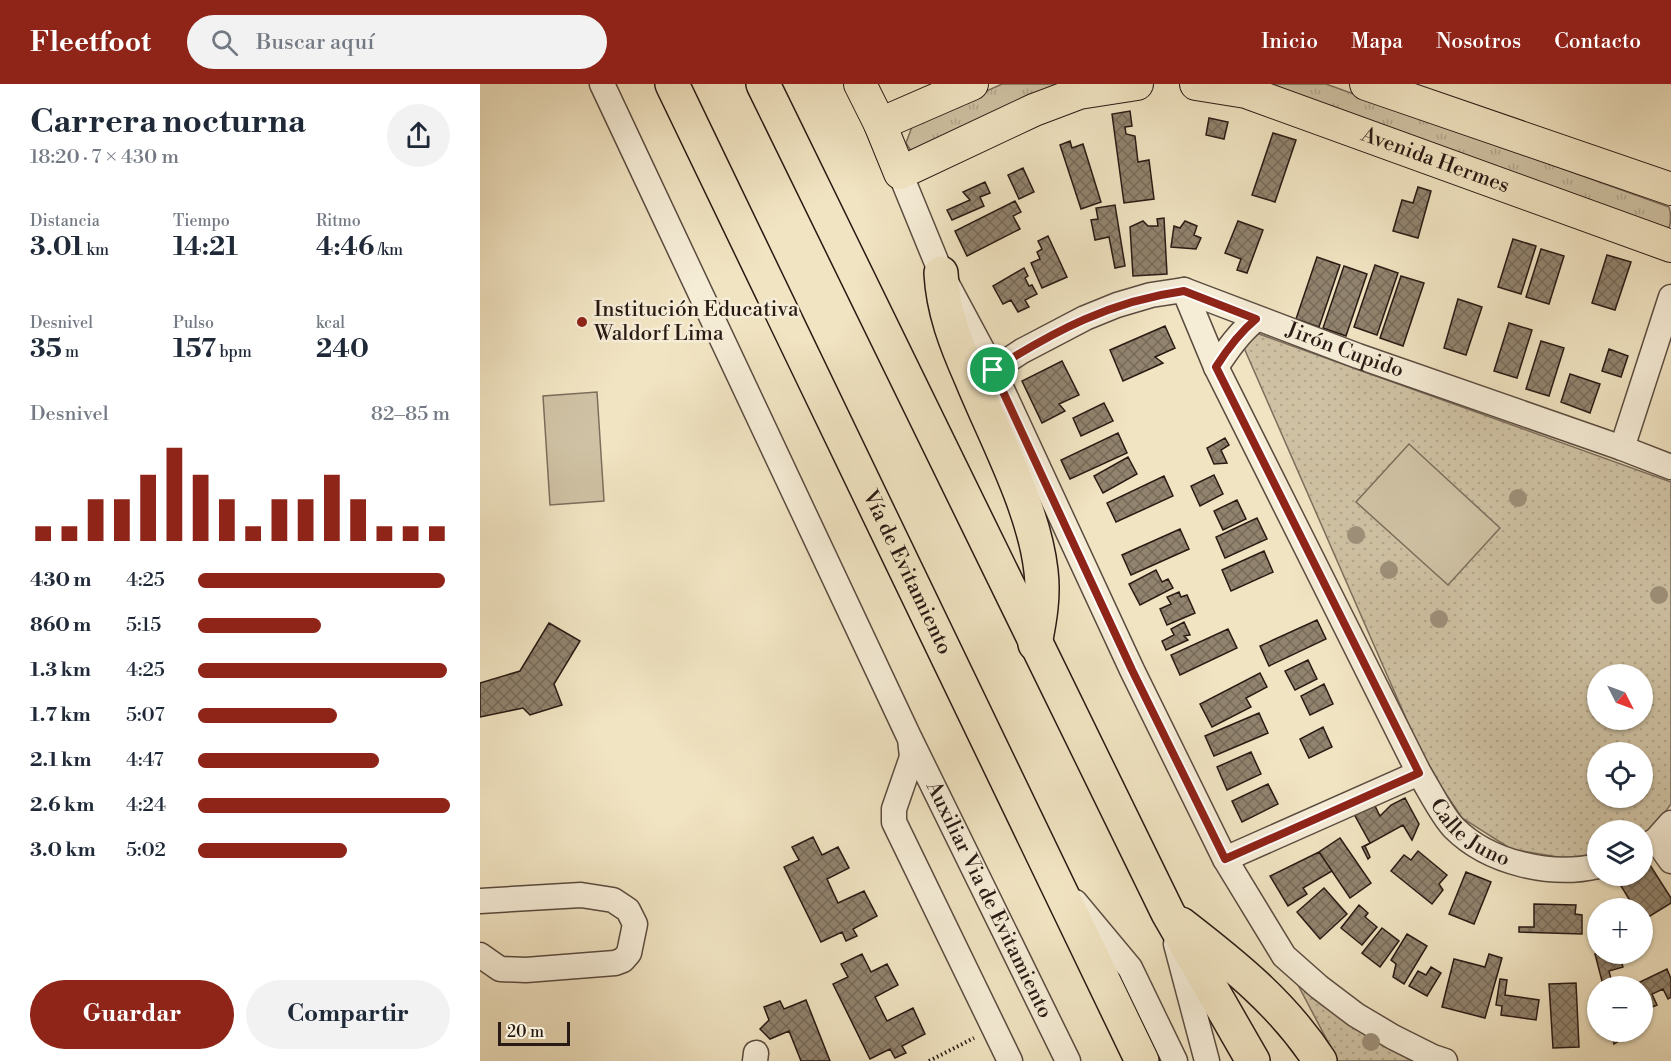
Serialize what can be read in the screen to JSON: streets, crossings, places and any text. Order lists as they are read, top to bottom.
{
  "streets": {
    "highway": ["Vía de Evitamiento"],
    "main road": ["Avenida Hermes"],
    "street": ["Jirón Cupido", "Calle Juno", "Auxiliar Via de Evitamiento"]
  },
  "crossings": [
    ["Jirón Cupido", "Calle Juno"]
  ],
  "places": ["Institución Educativa Waldorf Lima"],
  "scale_bar": "20 m",
  "north": "bottom right",
  "page": {
    "header": "Fleetfoot",
    "search": "Buscar aquí",
    "nav": [
      "Inicio",
      "Mapa",
      "Nosotros",
      "Contacto"
    ],
    "heading": ["Carrera nocturna", "18:20 · 7 × 430 m"],
    "stats": [
      ["Distancia", "3.01 km"],
      ["Tiempo", "14:21"],
      ["Ritmo", "4:46 /km"],
      ["Desnivel", "35 m"],
      ["Pulso", "157 bpm"],
      ["kcal", "240"]
    ],
    "chart": ["Desnivel", "82–85 m"],
    "list": [
      {
        "name": "430 m",
        "note": "4:25"
      },
      {
        "name": "860 m",
        "note": "5:15"
      },
      {
        "name": "1.3 km",
        "note": "4:25"
      },
      {
        "name": "1.7 km",
        "note": "5:07"
      },
      {
        "name": "2.1 km",
        "note": "4:47"
      },
      {
        "name": "2.6 km",
        "note": "4:24"
      },
      {
        "name": "3.0 km",
        "note": "5:02"
      }
    ],
    "map_buttons": ["+", "−"],
    "buttons": ["Guardar", "Compartir"],
    "scale": "20 m"
  }
}
